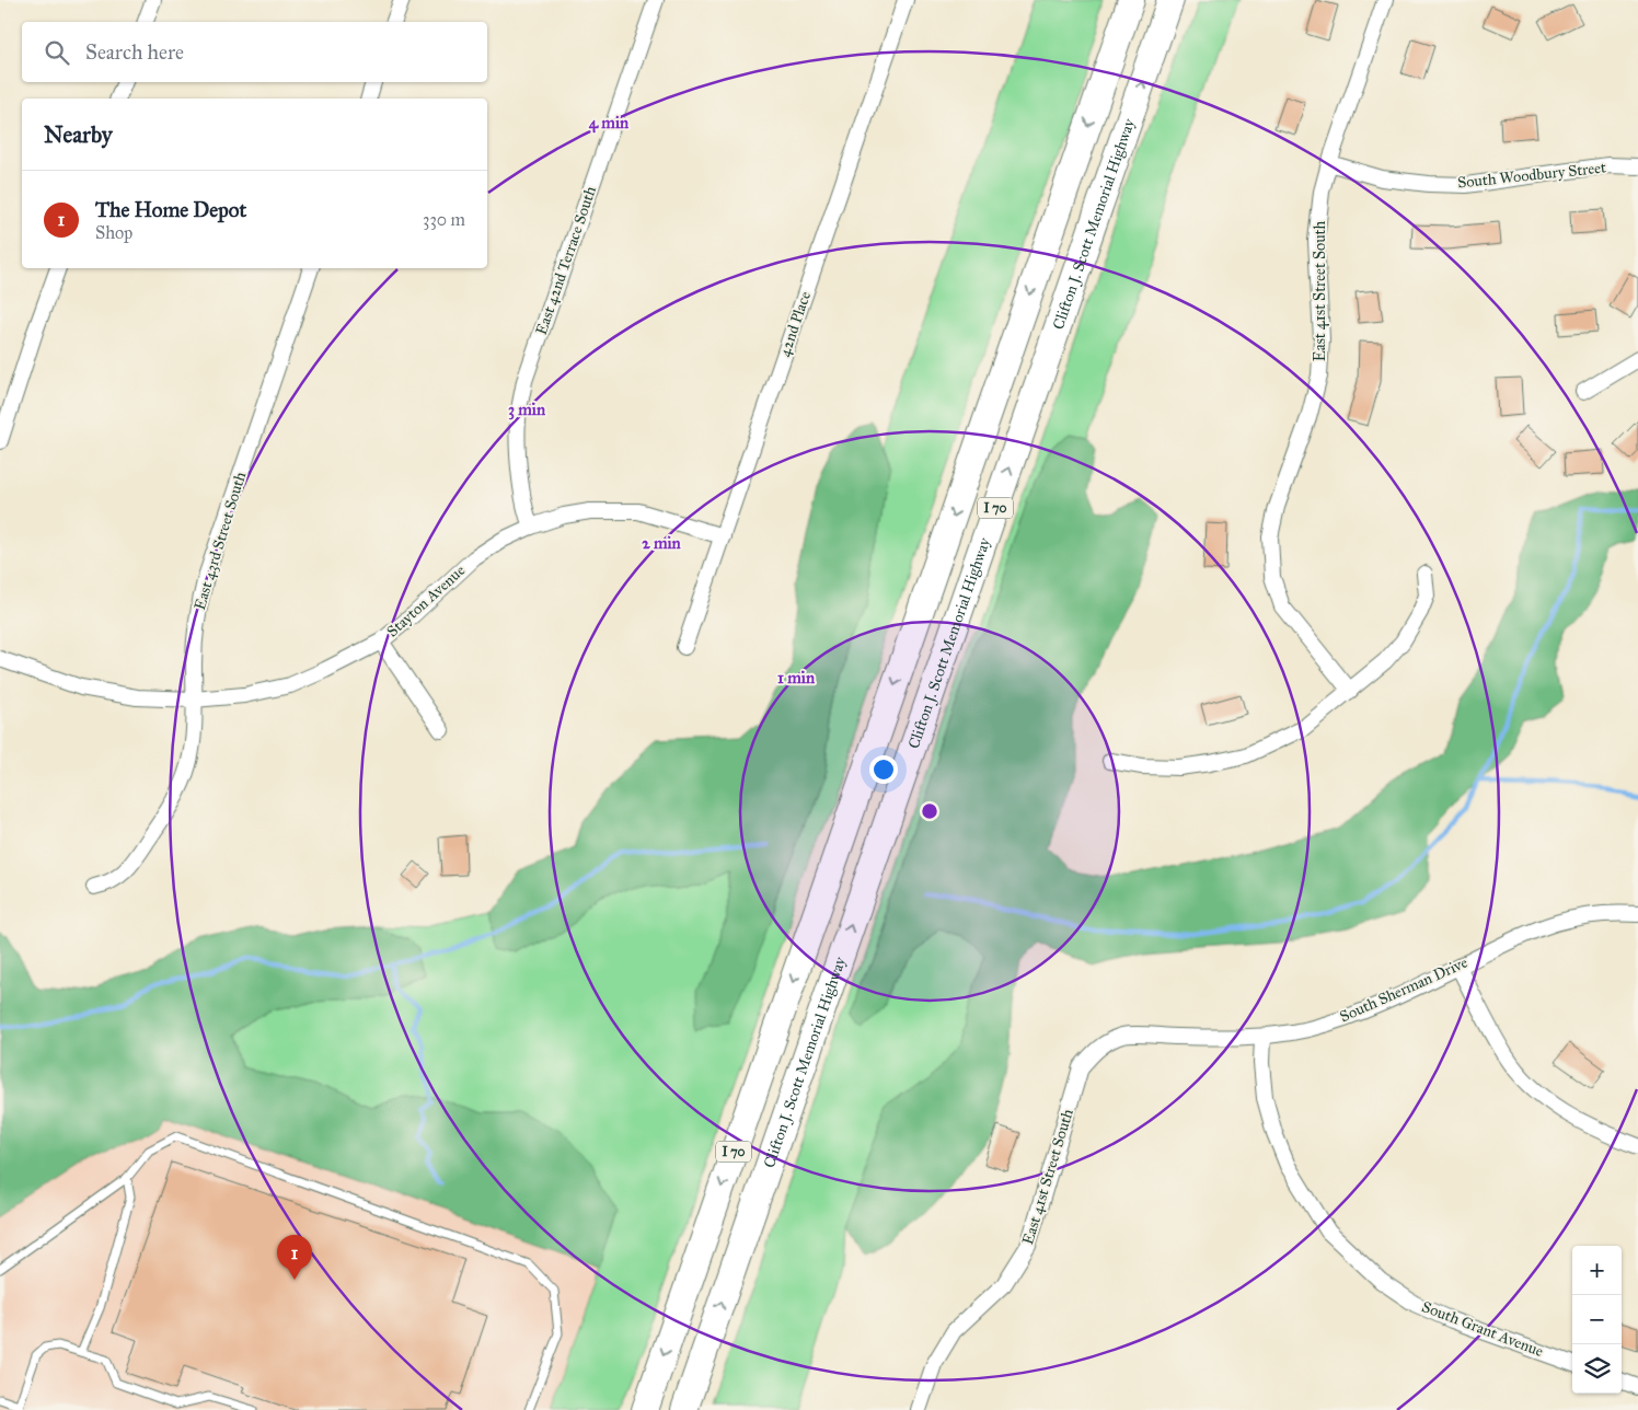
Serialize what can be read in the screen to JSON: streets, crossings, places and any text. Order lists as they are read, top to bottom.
{
  "streets": {
    "highway": ["Clifton J. Scott Memorial Highway", "I 70"],
    "street": [
      "South Woodbury Street",
      "East 42nd Terrace South",
      "East 41st Street South",
      "42nd Place",
      "East 43rd Street South",
      "Stayton Avenue",
      "South Sherman Drive",
      "South Grant Avenue"
    ]
  },
  "crossings": [
    ["South Woodbury Street", "East 41st Street South"],
    ["East 42nd Terrace South", "Stayton Avenue"],
    ["East 41st Street South", "South Sherman Drive"],
    ["42nd Place", "Stayton Avenue"],
    ["East 43rd Street South", "Stayton Avenue"],
    ["South Sherman Drive", "South Grant Avenue"]
  ],
  "page": {
    "search": "Search here",
    "heading": "Nearby",
    "list": [
      {
        "mark": "1",
        "name": "The Home Depot",
        "note": "Shop",
        "value": "330 m"
      }
    ],
    "pins": "1",
    "map_buttons": ["+", "−"]
  },
  "rings": [
    "4 min",
    "3 min",
    "2 min",
    "1 min"
  ]
}
